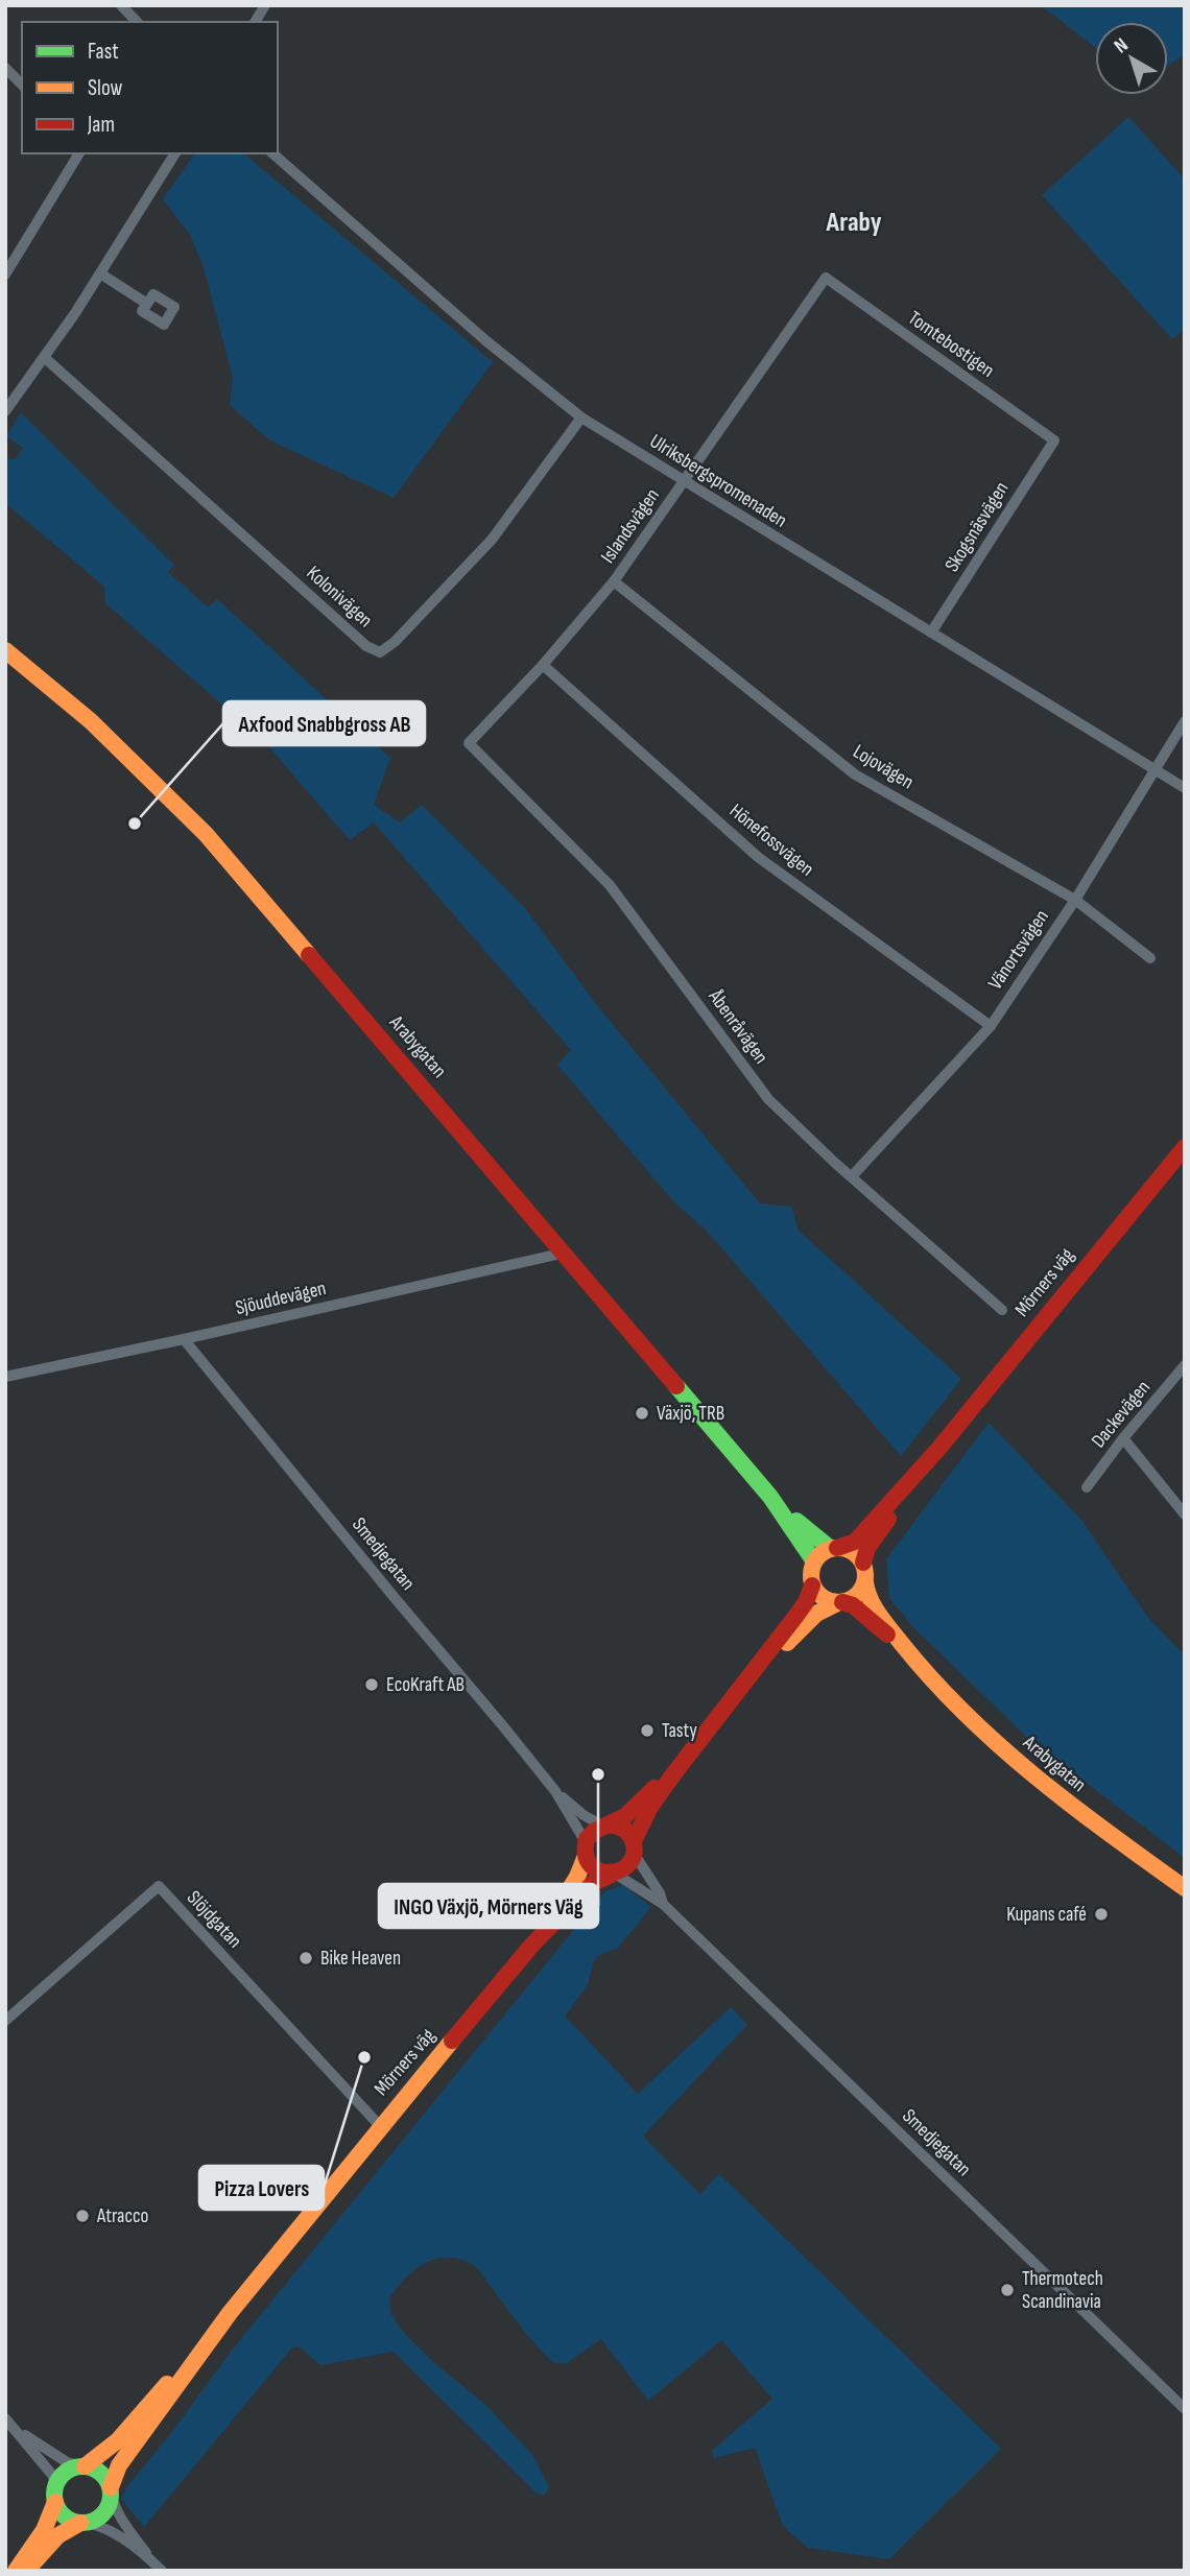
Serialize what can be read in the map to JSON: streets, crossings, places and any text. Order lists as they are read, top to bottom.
{
  "streets": {
    "main road": ["Arabygatan", "Mörners väg"],
    "street": [
      "Tomtebostigen",
      "Ulriksbergspromenaden",
      "Islandsvägen",
      "Skogsnäsvägen",
      "Kolonivägen",
      "Lojovägen",
      "Hönefossvägen",
      "Vänortsvägen",
      "Åbenråvägen",
      "Sjöuddevägen",
      "Dackevägen",
      "Smedjegatan",
      "Slöjdgatan"
    ]
  },
  "crossings": [
    ["Tomtebostigen", "Islandsvägen"],
    ["Tomtebostigen", "Skogsnäsvägen"],
    ["Ulriksbergspromenaden", "Islandsvägen"],
    ["Ulriksbergspromenaden", "Skogsnäsvägen"],
    ["Ulriksbergspromenaden", "Kolonivägen"],
    ["Ulriksbergspromenaden", "Vänortsvägen"],
    ["Islandsvägen", "Lojovägen"],
    ["Islandsvägen", "Hönefossvägen"],
    ["Islandsvägen", "Åbenråvägen"],
    ["Lojovägen", "Vänortsvägen"],
    ["Hönefossvägen", "Vänortsvägen"],
    ["Vänortsvägen", "Åbenråvägen"],
    ["Arabygatan", "Mörners väg"],
    ["Arabygatan", "Sjöuddevägen"],
    ["Mörners väg", "Smedjegatan"],
    ["Mörners väg", "Slöjdgatan"],
    ["Sjöuddevägen", "Smedjegatan"]
  ],
  "districts": ["Araby"],
  "places": [
    "Axfood Snabbgross AB",
    "Växjö, TRB",
    "EcoKraft AB",
    "Tasty",
    "INGO Växjö, Mörners Väg",
    "Kupans café",
    "Bike Heaven",
    "Pizza Lovers",
    "Atracco",
    "Thermotech Scandinavia"
  ],
  "legend": ["Fast", "Slow", "Jam"],
  "north": "top left"
}
